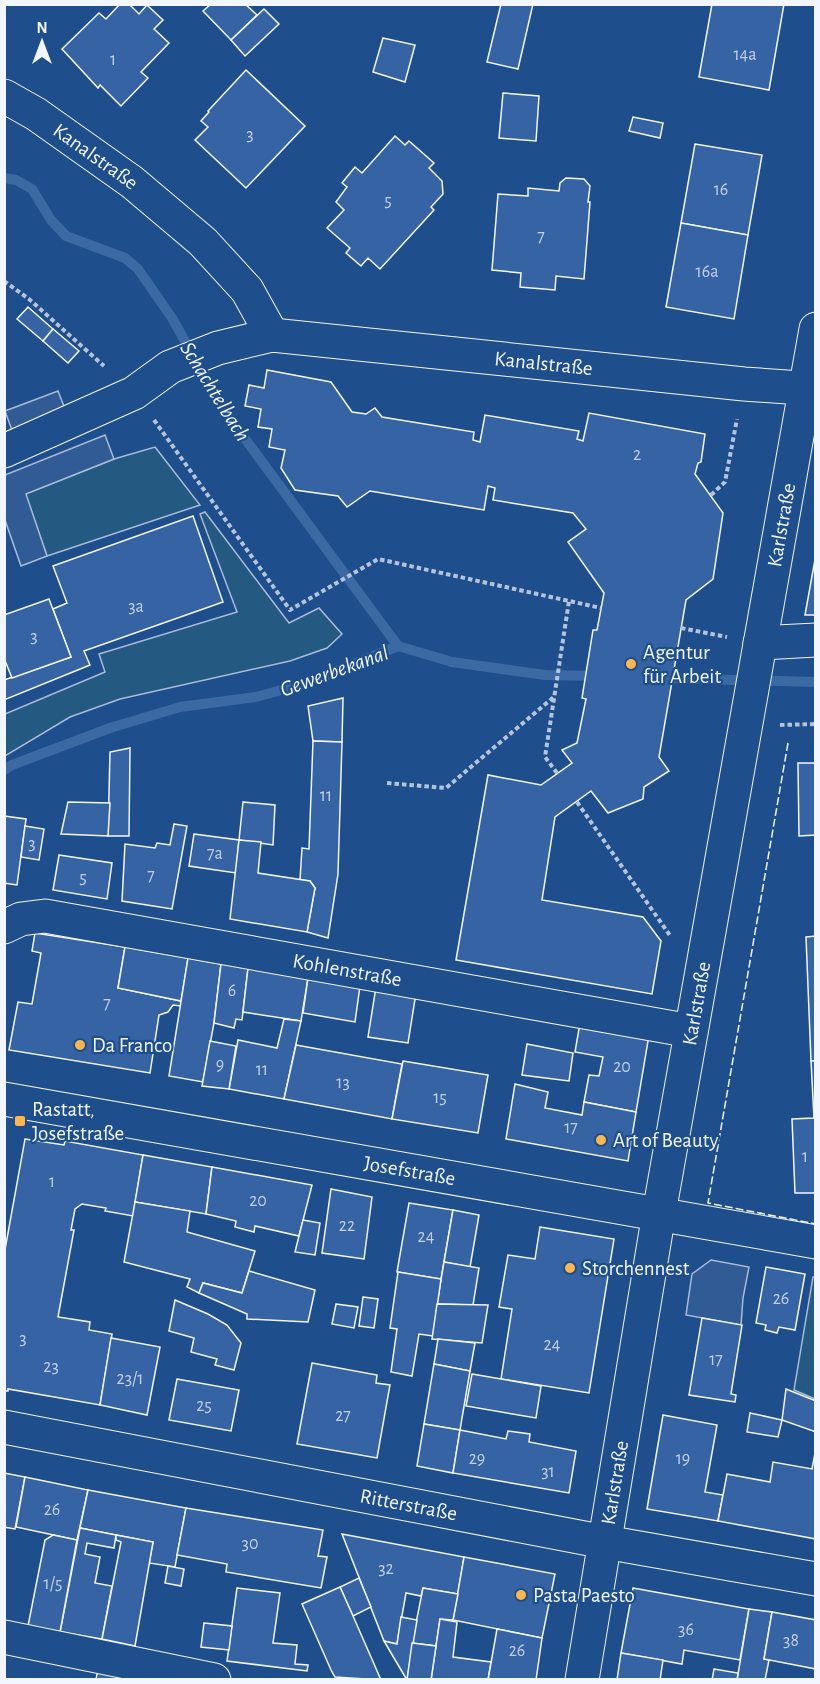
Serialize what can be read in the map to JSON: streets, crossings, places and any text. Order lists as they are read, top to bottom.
{
  "streets": {
    "street": [
      "Kanalstraße",
      "Karlstraße",
      "Kohlenstraße",
      "Josefstraße",
      "Ritterstraße"
    ]
  },
  "crossings": [
    ["Kanalstraße", "Karlstraße"],
    ["Karlstraße", "Kohlenstraße"],
    ["Karlstraße", "Josefstraße"],
    ["Karlstraße", "Ritterstraße"]
  ],
  "water": ["Schachtelbach", "Gewerbekanal"],
  "places": {
    "other": [
      "Agentur für Arbeit",
      "Da Franco",
      "Art of Beauty",
      "Storchennest",
      "Pasta Paesto"
    ],
    "transit": ["Rastatt, Josefstraße"]
  },
  "house_numbers": [
    "14a",
    "1",
    "3",
    "16",
    "5",
    "7",
    "16a",
    "2",
    "3a",
    "3",
    "11",
    "3",
    "7a",
    "7",
    "5",
    "6",
    "7",
    "9",
    "20",
    "11",
    "13",
    "15",
    "17",
    "1",
    "1",
    "20",
    "22",
    "24",
    "26",
    "3",
    "24",
    "17",
    "23",
    "23/1",
    "25",
    "27",
    "29",
    "19",
    "31",
    "26",
    "30",
    "32",
    "1/5",
    "36",
    "38",
    "26"
  ],
  "north": "top"
}
